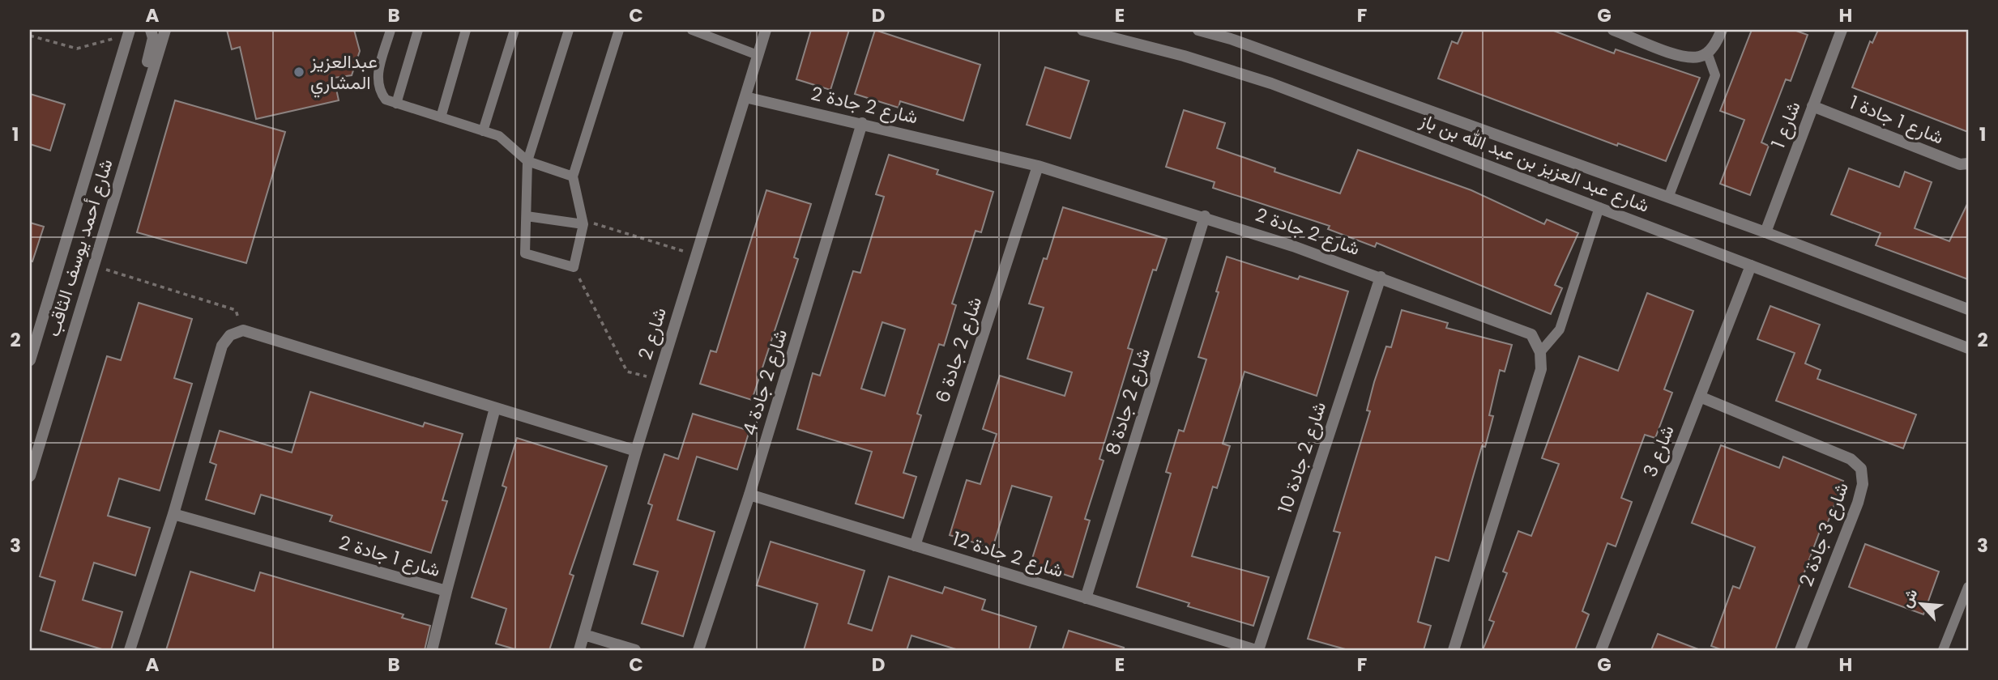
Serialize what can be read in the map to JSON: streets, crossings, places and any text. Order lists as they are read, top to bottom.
{
  "streets": {
    "street": [
      "شارع 2 جادة 2",
      "شارع 1 جادة 1",
      "شارع 1",
      "شارع عبد العزيز بن عبد الله بن باز",
      "شارع أحمد يوسف الثاقب",
      "شارع 2",
      "شارع 2 جادة 6",
      "شارع 2 جادة 4",
      "شارع 2 جادة 8",
      "شارع 3",
      "شارع 2 جادة 10",
      "شارع 3 جادة 2",
      "شارع 2 جادة 12",
      "شارع 1 جادة 2"
    ]
  },
  "crossings": [
    ["شارع 2 جادة 2", "شارع 2"],
    ["شارع 2 جادة 2", "شارع 2 جادة 6"],
    ["شارع 2 جادة 2", "شارع 2 جادة 4"],
    ["شارع 2 جادة 2", "شارع 2 جادة 8"],
    ["شارع 2 جادة 2", "شارع 2 جادة 10"],
    ["شارع 1 جادة 1", "شارع 1"],
    ["شارع 1", "شارع عبد العزيز بن عبد الله بن باز"],
    ["شارع عبد العزيز بن عبد الله بن باز", "شارع 3"],
    ["شارع 2 جادة 6", "شارع 2 جادة 12"],
    ["شارع 2 جادة 4", "شارع 2 جادة 12"],
    ["شارع 2 جادة 8", "شارع 2 جادة 12"],
    ["شارع 3", "شارع 3 جادة 2"],
    ["شارع 2 جادة 10", "شارع 2 جادة 12"]
  ],
  "places": ["عبدالعزيز المشاري"],
  "north": "top left",
  "grid": {
    "columns": [
      "A",
      "B",
      "C",
      "D",
      "E",
      "F",
      "G",
      "H"
    ],
    "rows": ["1", "2", "3"]
  }
}
